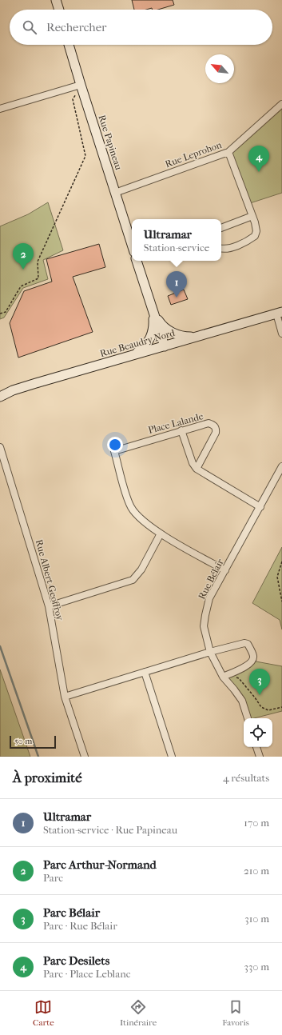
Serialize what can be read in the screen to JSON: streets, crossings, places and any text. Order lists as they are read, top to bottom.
{
  "streets": {
    "main road": ["Rue Papineau", "Rue Beaudry Nord"],
    "street": [
      "Rue Leprohon",
      "Place Lalande",
      "Rue Bélair",
      "Rue Albert-Geoffroy"
    ]
  },
  "crossings": [
    ["Rue Papineau", "Rue Leprohon"]
  ],
  "scale_bar": "50 m",
  "north": "top left",
  "page": {
    "search": "Rechercher",
    "pins": [
      "4",
      "2",
      "1",
      "3"
    ],
    "popup": ["Ultramar", "Station-service"],
    "scale": "50 m",
    "heading": ["À proximité", "4 résultats"],
    "list": [
      {
        "mark": "1",
        "name": "Ultramar",
        "note": "Station-service · Rue Papineau",
        "value": "170 m"
      },
      {
        "mark": "2",
        "name": "Parc Arthur-Normand",
        "note": "Parc",
        "value": "210 m"
      },
      {
        "mark": "3",
        "name": "Parc Bélair",
        "note": "Parc · Rue Bélair",
        "value": "310 m"
      },
      {
        "mark": "4",
        "name": "Parc Desilets",
        "note": "Parc · Place Leblanc",
        "value": "330 m"
      }
    ],
    "nav": ["Carte", "Itinéraire", "Favoris"]
  }
}
